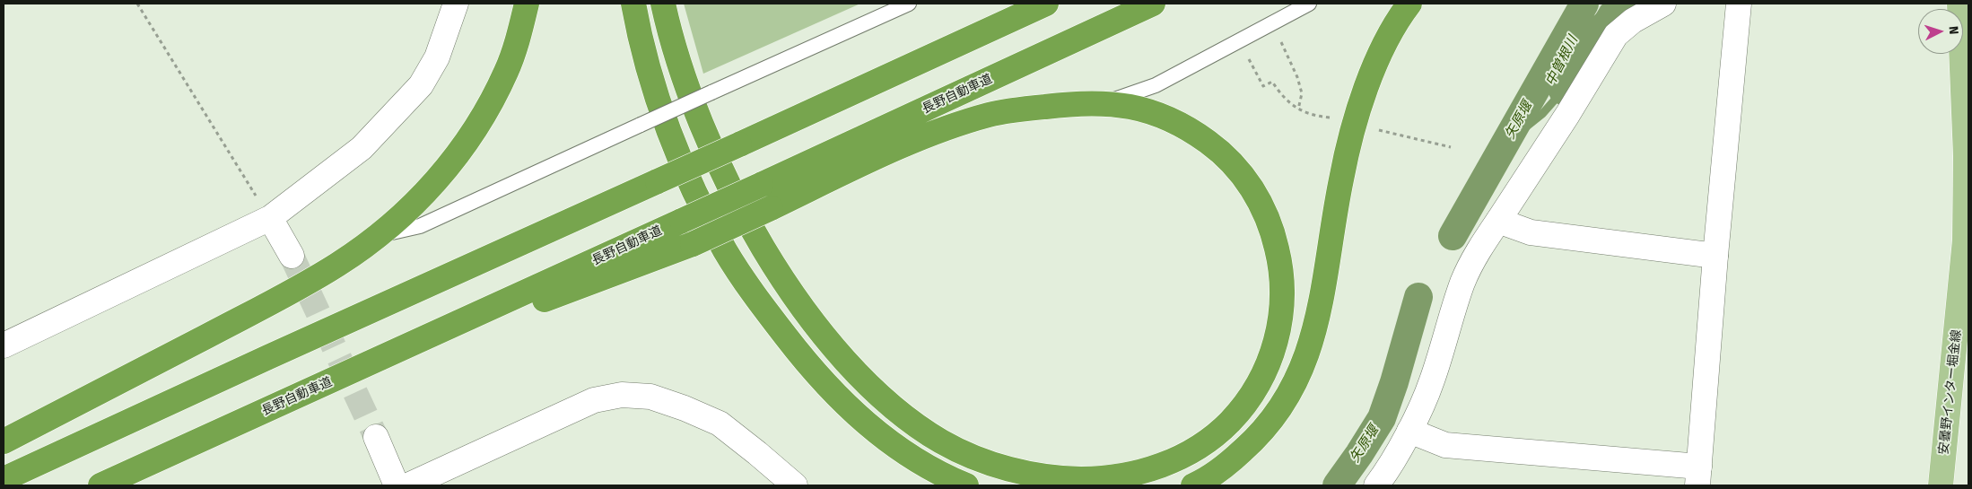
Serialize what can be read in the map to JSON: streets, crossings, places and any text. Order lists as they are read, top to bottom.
{
  "streets": {
    "highway": ["長野自動車道"],
    "main road": ["安曇野インター堀金線"]
  },
  "water": ["中曽根川", "矢原堰"],
  "north": "right"
}
